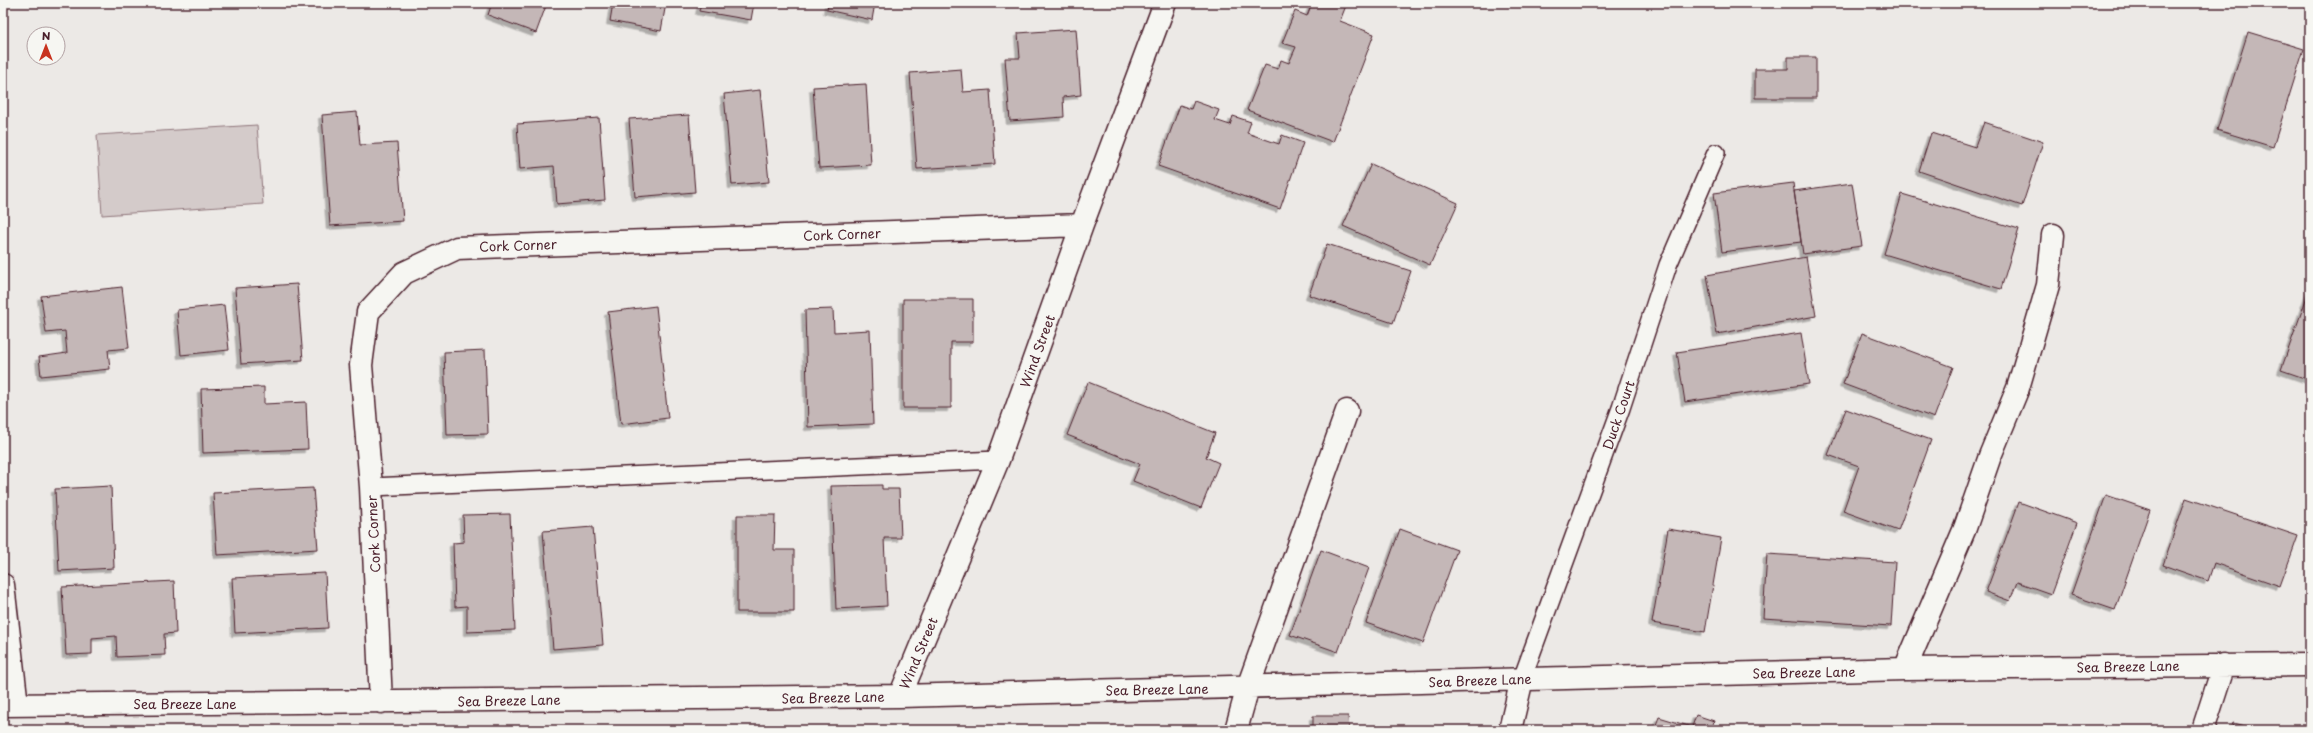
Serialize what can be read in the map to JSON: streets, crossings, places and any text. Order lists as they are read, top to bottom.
{
  "streets": {
    "street": ["Cork Corner", "Wind Street", "Sea Breeze Lane"],
    "lane": ["Duck Court"]
  },
  "crossings": [
    ["Cork Corner", "Wind Street"],
    ["Cork Corner", "Sea Breeze Lane"],
    ["Wind Street", "Sea Breeze Lane"],
    ["Duck Court", "Sea Breeze Lane"]
  ],
  "north": "top"
}
